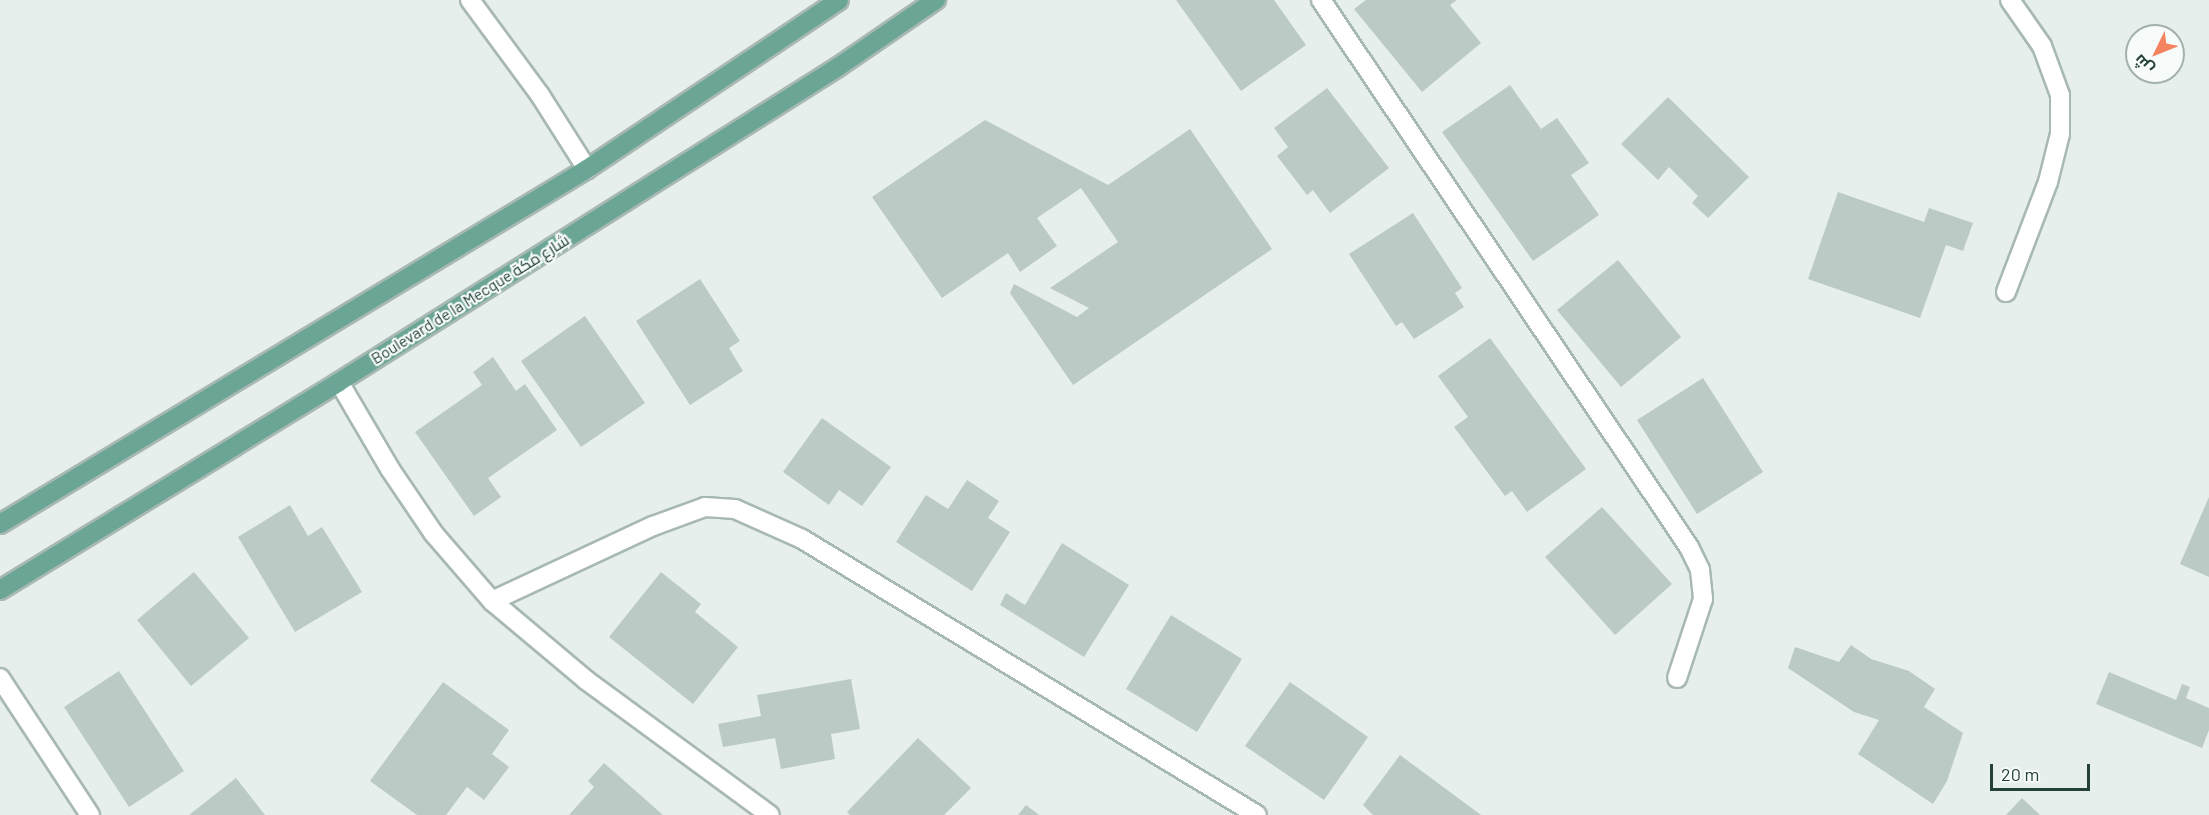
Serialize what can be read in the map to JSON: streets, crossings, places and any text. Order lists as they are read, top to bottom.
{
  "streets": {
    "main road": ["Boulevard de la Mecque شارع مكة"]
  },
  "scale_bar": "20 m",
  "north": "bottom left"
}
